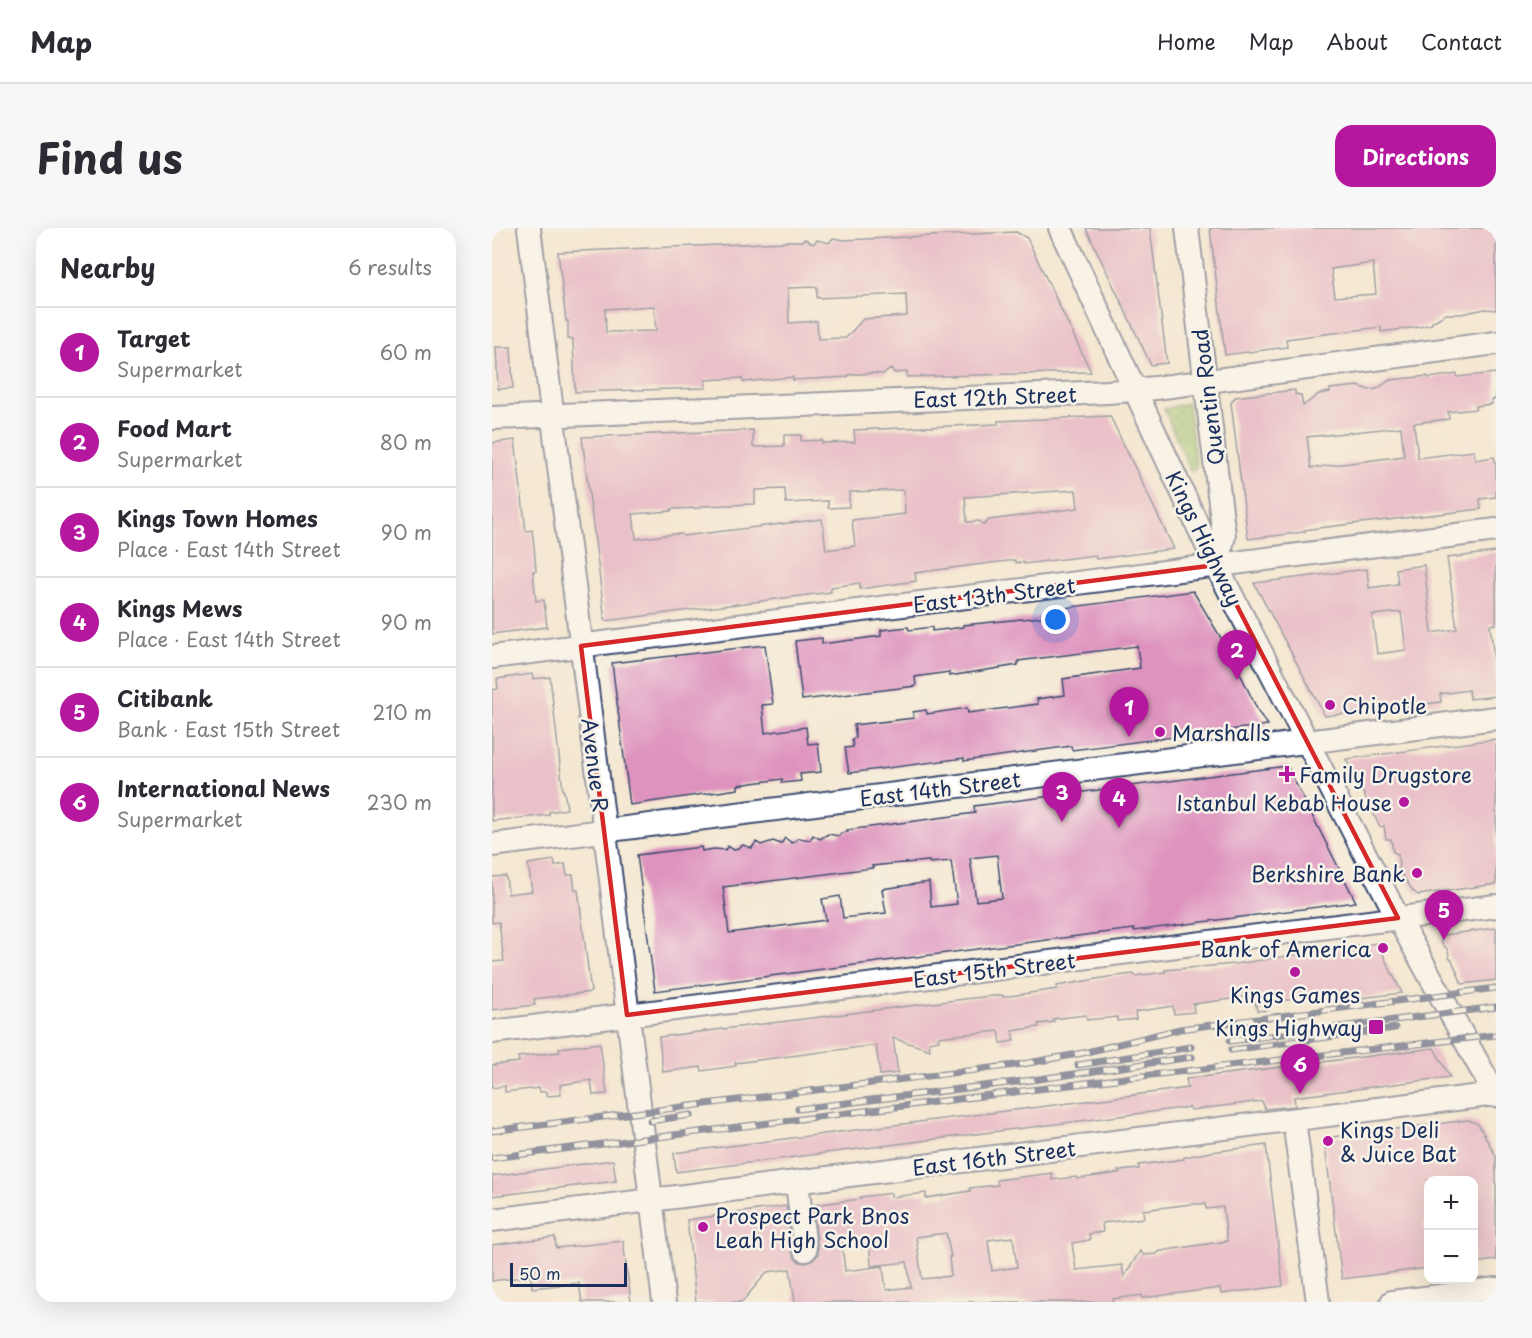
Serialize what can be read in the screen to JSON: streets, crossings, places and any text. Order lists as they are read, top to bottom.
{
  "streets": {
    "street": [
      "East 12th Street",
      "Quentin Road",
      "Kings Highway",
      "East 13th Street",
      "Avenue R",
      "East 14th Street",
      "East 15th Street",
      "East 16th Street"
    ]
  },
  "crossings": [
    ["East 12th Street", "Quentin Road"],
    ["East 12th Street", "Kings Highway"],
    ["East 12th Street", "Avenue R"],
    ["Quentin Road", "Kings Highway"],
    ["Quentin Road", "East 13th Street"],
    ["Kings Highway", "East 13th Street"],
    ["Kings Highway", "East 14th Street"],
    ["Kings Highway", "East 15th Street"],
    ["Kings Highway", "East 16th Street"],
    ["East 13th Street", "Avenue R"],
    ["Avenue R", "East 14th Street"],
    ["Avenue R", "East 15th Street"],
    ["Avenue R", "East 16th Street"]
  ],
  "places": {
    "other": [
      "Chipotle",
      "Marshalls",
      "Istanbul Kebab House",
      "Berkshire Bank",
      "Bank of America",
      "Kings Games",
      "Kings Deli & Juice Bat",
      "Prospect Park Bnos Leah High School"
    ],
    "health": ["Family Drugstore"],
    "transit": ["Kings Highway"]
  },
  "scale_bar": "50 m",
  "page": {
    "header": "Map",
    "nav": [
      "Home",
      "Map",
      "About",
      "Contact"
    ],
    "title": "Find us",
    "buttons": "Directions",
    "heading": ["Nearby", "6 results"],
    "list": [
      {
        "mark": "1",
        "name": "Target",
        "note": "Supermarket",
        "value": "60 m"
      },
      {
        "mark": "2",
        "name": "Food Mart",
        "note": "Supermarket",
        "value": "80 m"
      },
      {
        "mark": "3",
        "name": "Kings Town Homes",
        "note": "Place · East 14th Street",
        "value": "90 m"
      },
      {
        "mark": "4",
        "name": "Kings Mews",
        "note": "Place · East 14th Street",
        "value": "90 m"
      },
      {
        "mark": "5",
        "name": "Citibank",
        "note": "Bank · East 15th Street",
        "value": "210 m"
      },
      {
        "mark": "6",
        "name": "International News",
        "note": "Supermarket",
        "value": "230 m"
      }
    ],
    "pins": [
      "2",
      "1",
      "3",
      "4",
      "5",
      "6"
    ],
    "map_buttons": ["+", "−"],
    "scale": "50 m"
  }
}
